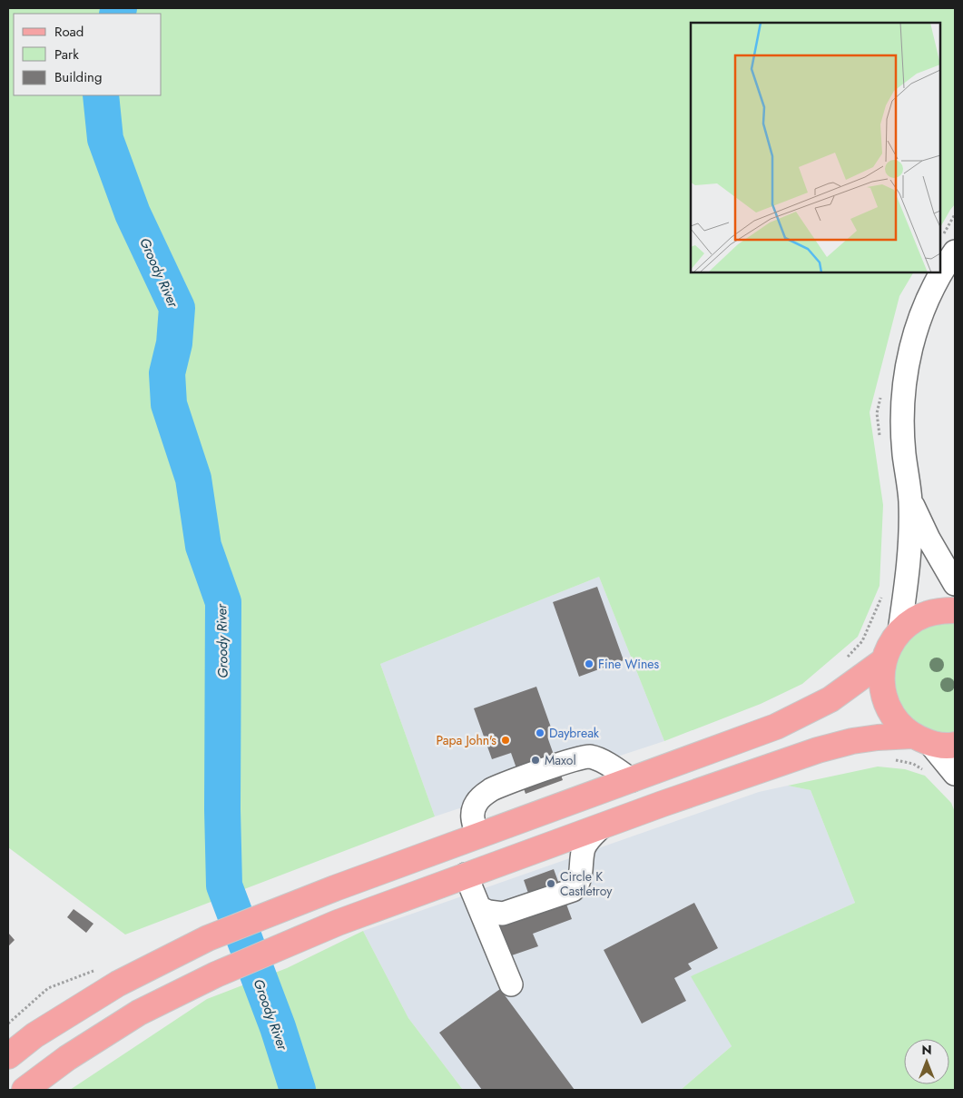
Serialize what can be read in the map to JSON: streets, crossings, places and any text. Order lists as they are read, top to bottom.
{
  "water": ["Groody River"],
  "places": [
    "Fine Wines",
    "Daybreak",
    "Papa John's",
    "Maxol",
    "Circle K Castletroy"
  ],
  "legend": ["Road", "Park", "Building"],
  "north": "top"
}
